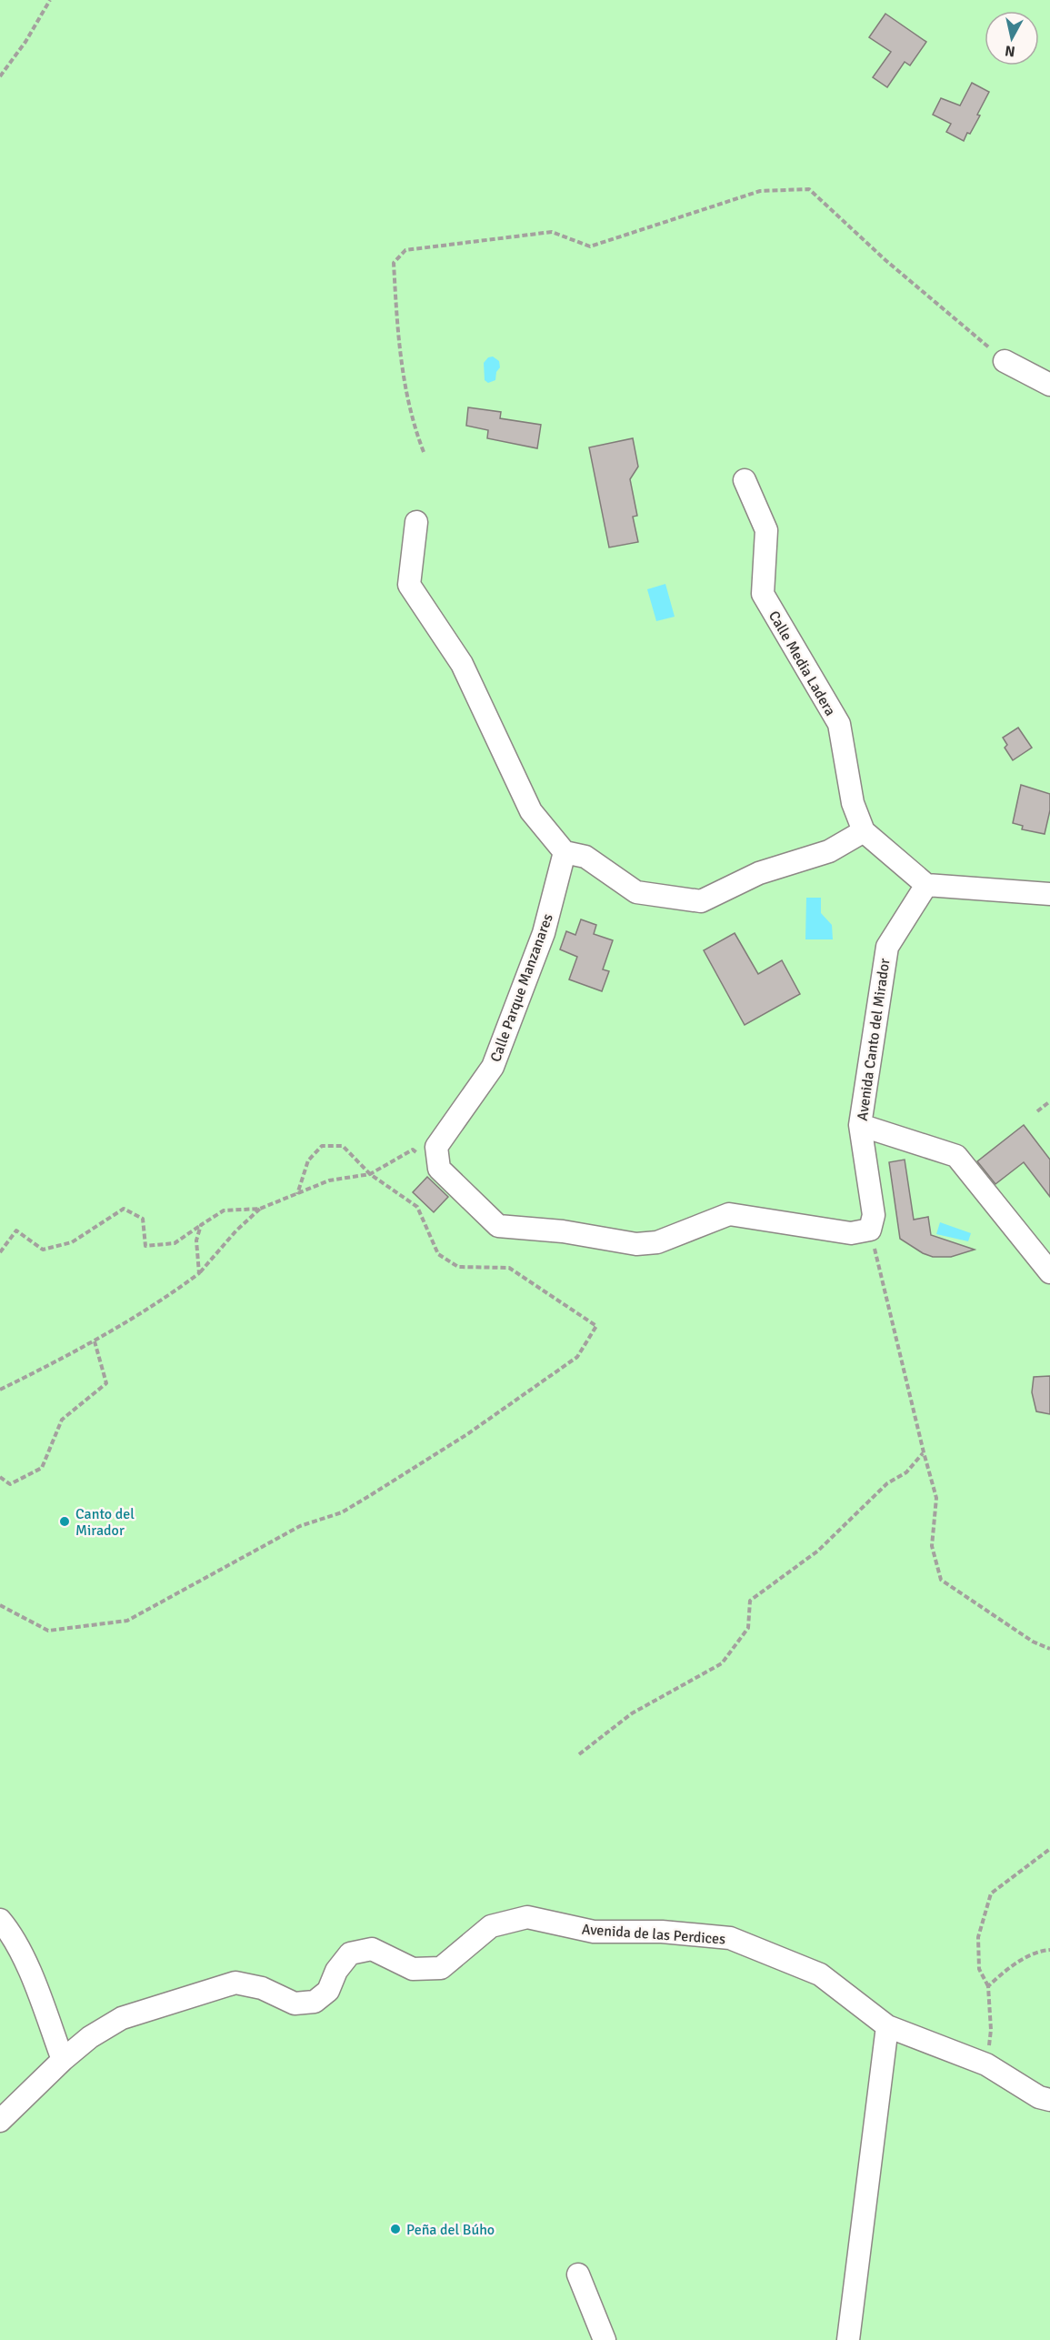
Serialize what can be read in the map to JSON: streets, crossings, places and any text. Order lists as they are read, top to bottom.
{
  "streets": {
    "street": [
      "Calle Media Ladera",
      "Calle Parque Manzanares",
      "Avenida Canto del Mirador",
      "Avenida de las Perdices"
    ]
  },
  "crossings": [
    ["Calle Media Ladera", "Avenida Canto del Mirador"]
  ],
  "places": ["Canto del Mirador", "Peña del Búho"],
  "north": "bottom"
}
